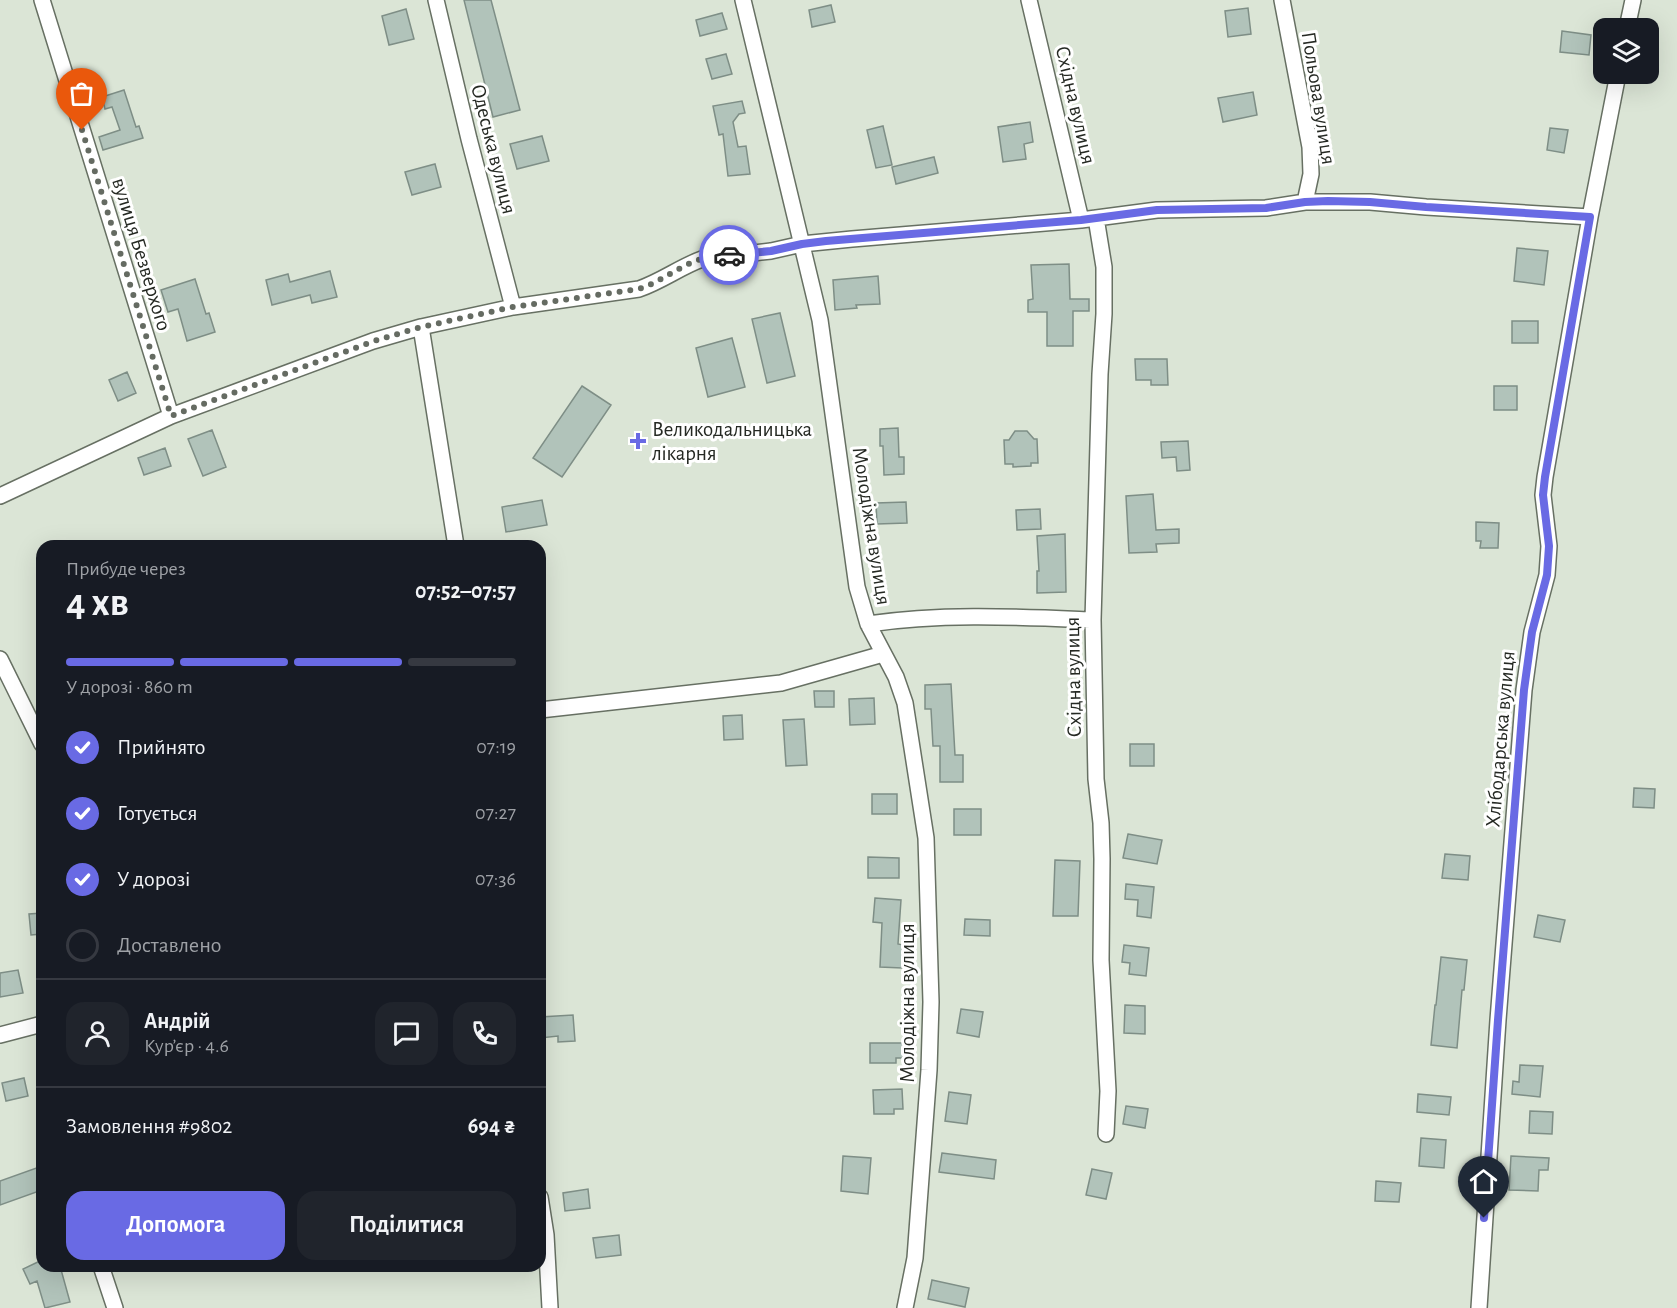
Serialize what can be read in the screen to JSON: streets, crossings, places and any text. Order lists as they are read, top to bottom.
{
  "streets": {
    "street": [
      "Польова вулиця",
      "Східна вулиця",
      "Одеська вулиця",
      "вулиця Безверхого",
      "Молодіжна вулиця",
      "Хлібодарська вулиця"
    ]
  },
  "places": {
    "health": ["Великодальницька лікарня"]
  },
  "page": {
    "heading": ["4 хв", "Прибуде через", "07:52–07:57"],
    "panel": [
      "Андрій",
      "Кур’єр · 4.6",
      "Замовлення #9802",
      "694 ₴"
    ],
    "bar": "У дорозі · 860 m",
    "list": [
      ["Прийнято", "07:19"],
      ["Готується", "07:27"],
      ["У дорозі", "07:36"],
      "Доставлено"
    ],
    "buttons": ["Допомога", "Поділитися"]
  }
}
